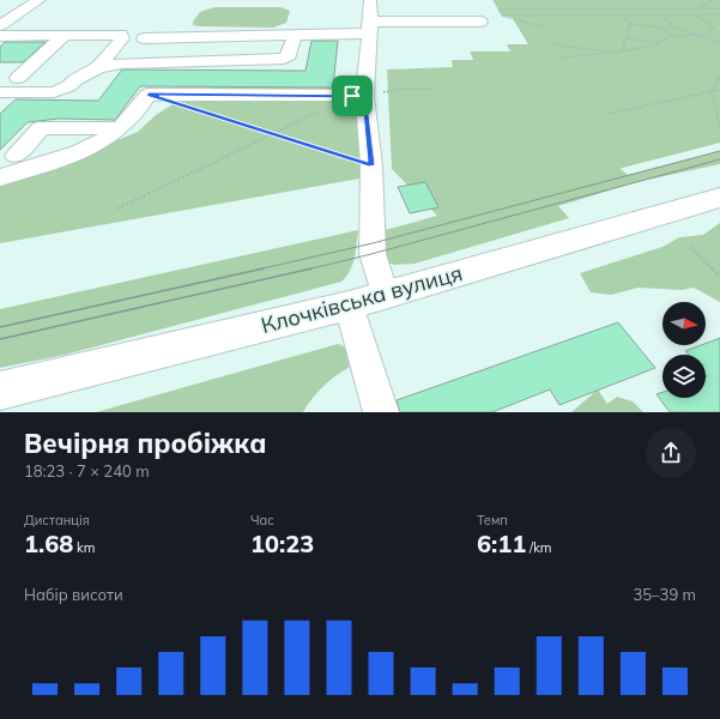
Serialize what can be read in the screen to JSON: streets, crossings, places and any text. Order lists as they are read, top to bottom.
{
  "streets": {
    "main road": ["Клочківська вулиця"]
  },
  "north": "right",
  "page": {
    "heading": ["Вечірня пробіжка", "18:23 · 7 × 240 m"],
    "stats": [
      ["Дистанція", "1.68 km"],
      ["Час", "10:23"],
      ["Темп", "6:11 /km"]
    ],
    "chart": ["Набір висоти", "35–39 m"]
  }
}
